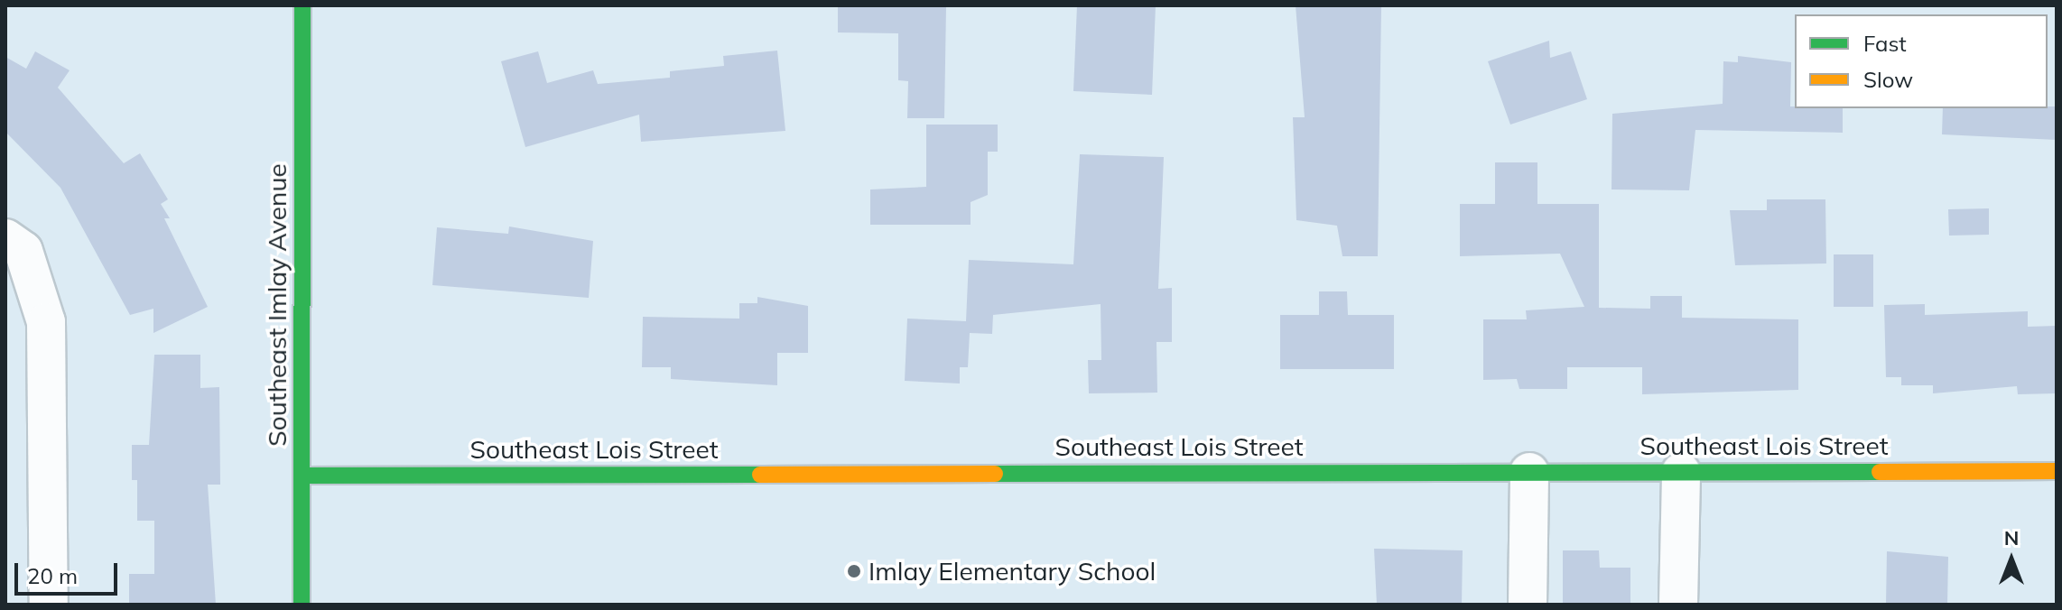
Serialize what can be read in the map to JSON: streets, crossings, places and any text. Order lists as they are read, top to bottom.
{
  "streets": {
    "street": ["Southeast Imlay Avenue", "Southeast Lois Street"]
  },
  "crossings": [
    ["Southeast Imlay Avenue", "Southeast Lois Street"]
  ],
  "places": ["Imlay Elementary School"],
  "legend": ["Fast", "Slow"],
  "scale_bar": "20 m",
  "north": "top"
}
